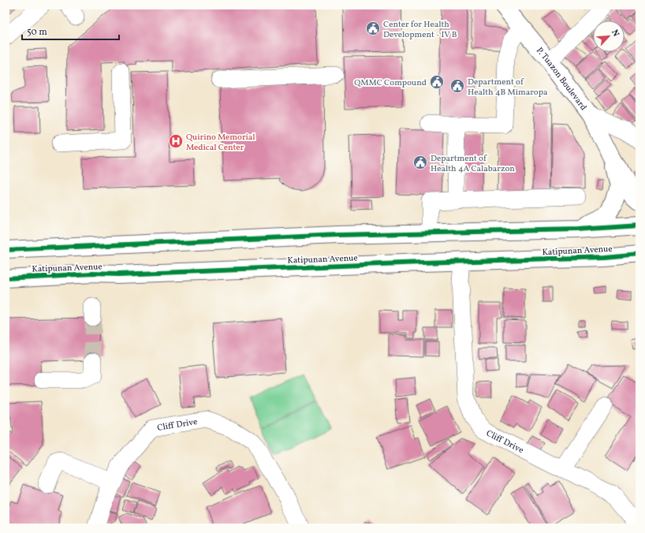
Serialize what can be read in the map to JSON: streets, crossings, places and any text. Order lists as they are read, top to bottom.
{
  "streets": {
    "main road": ["P. Tuazon Boulevard", "Katipunan Avenue"],
    "street": ["Cliff Drive"]
  },
  "crossings": [
    ["Katipunan Avenue", "Cliff Drive"]
  ],
  "places": {
    "public building": [
      "Center for Health Development - IV B",
      "QMMC Compound",
      "Department of Health 4B Mimaropa",
      "Department of Health 4A Calabarzon"
    ],
    "hospital": ["Quirino Memorial Medical Center"]
  },
  "scale_bar": "50 m",
  "north": "top right"
}
